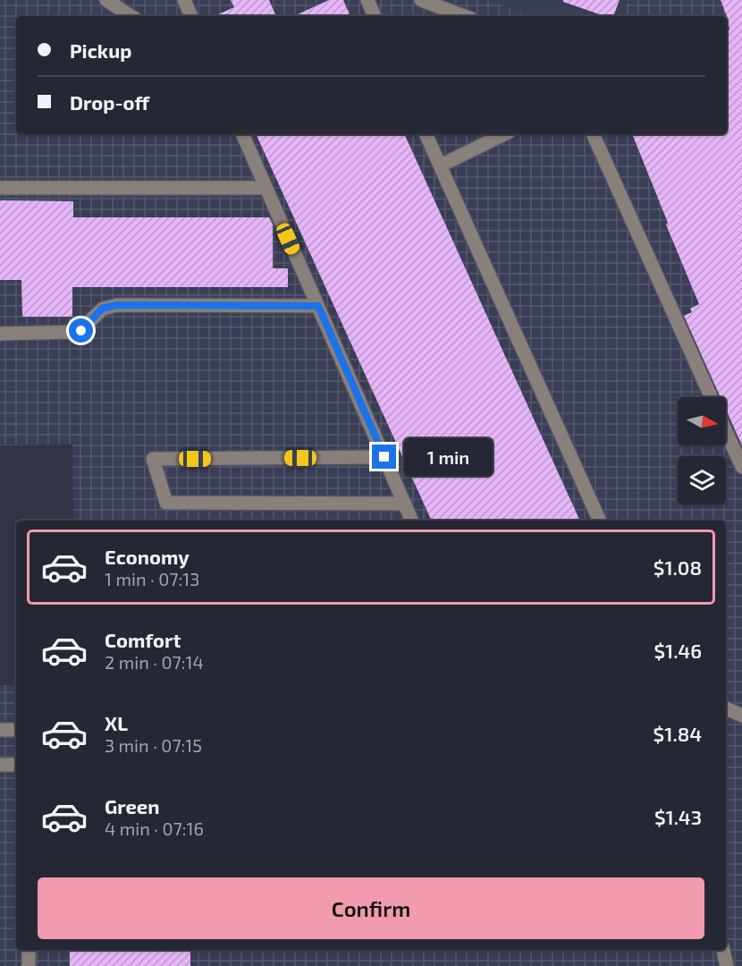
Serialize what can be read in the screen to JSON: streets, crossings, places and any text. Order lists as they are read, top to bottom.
{
  "north": "right",
  "page": {
    "banner": ["Pickup", "Drop-off"],
    "bubble": "1 min",
    "list": [
      {
        "name": "Economy",
        "note": "1 min · 07:13",
        "value": "$1.08"
      },
      {
        "name": "Comfort",
        "note": "2 min · 07:14",
        "value": "$1.46"
      },
      {
        "name": "XL",
        "note": "3 min · 07:15",
        "value": "$1.84"
      },
      {
        "name": "Green",
        "note": "4 min · 07:16",
        "value": "$1.43"
      }
    ],
    "buttons": "Confirm"
  }
}
